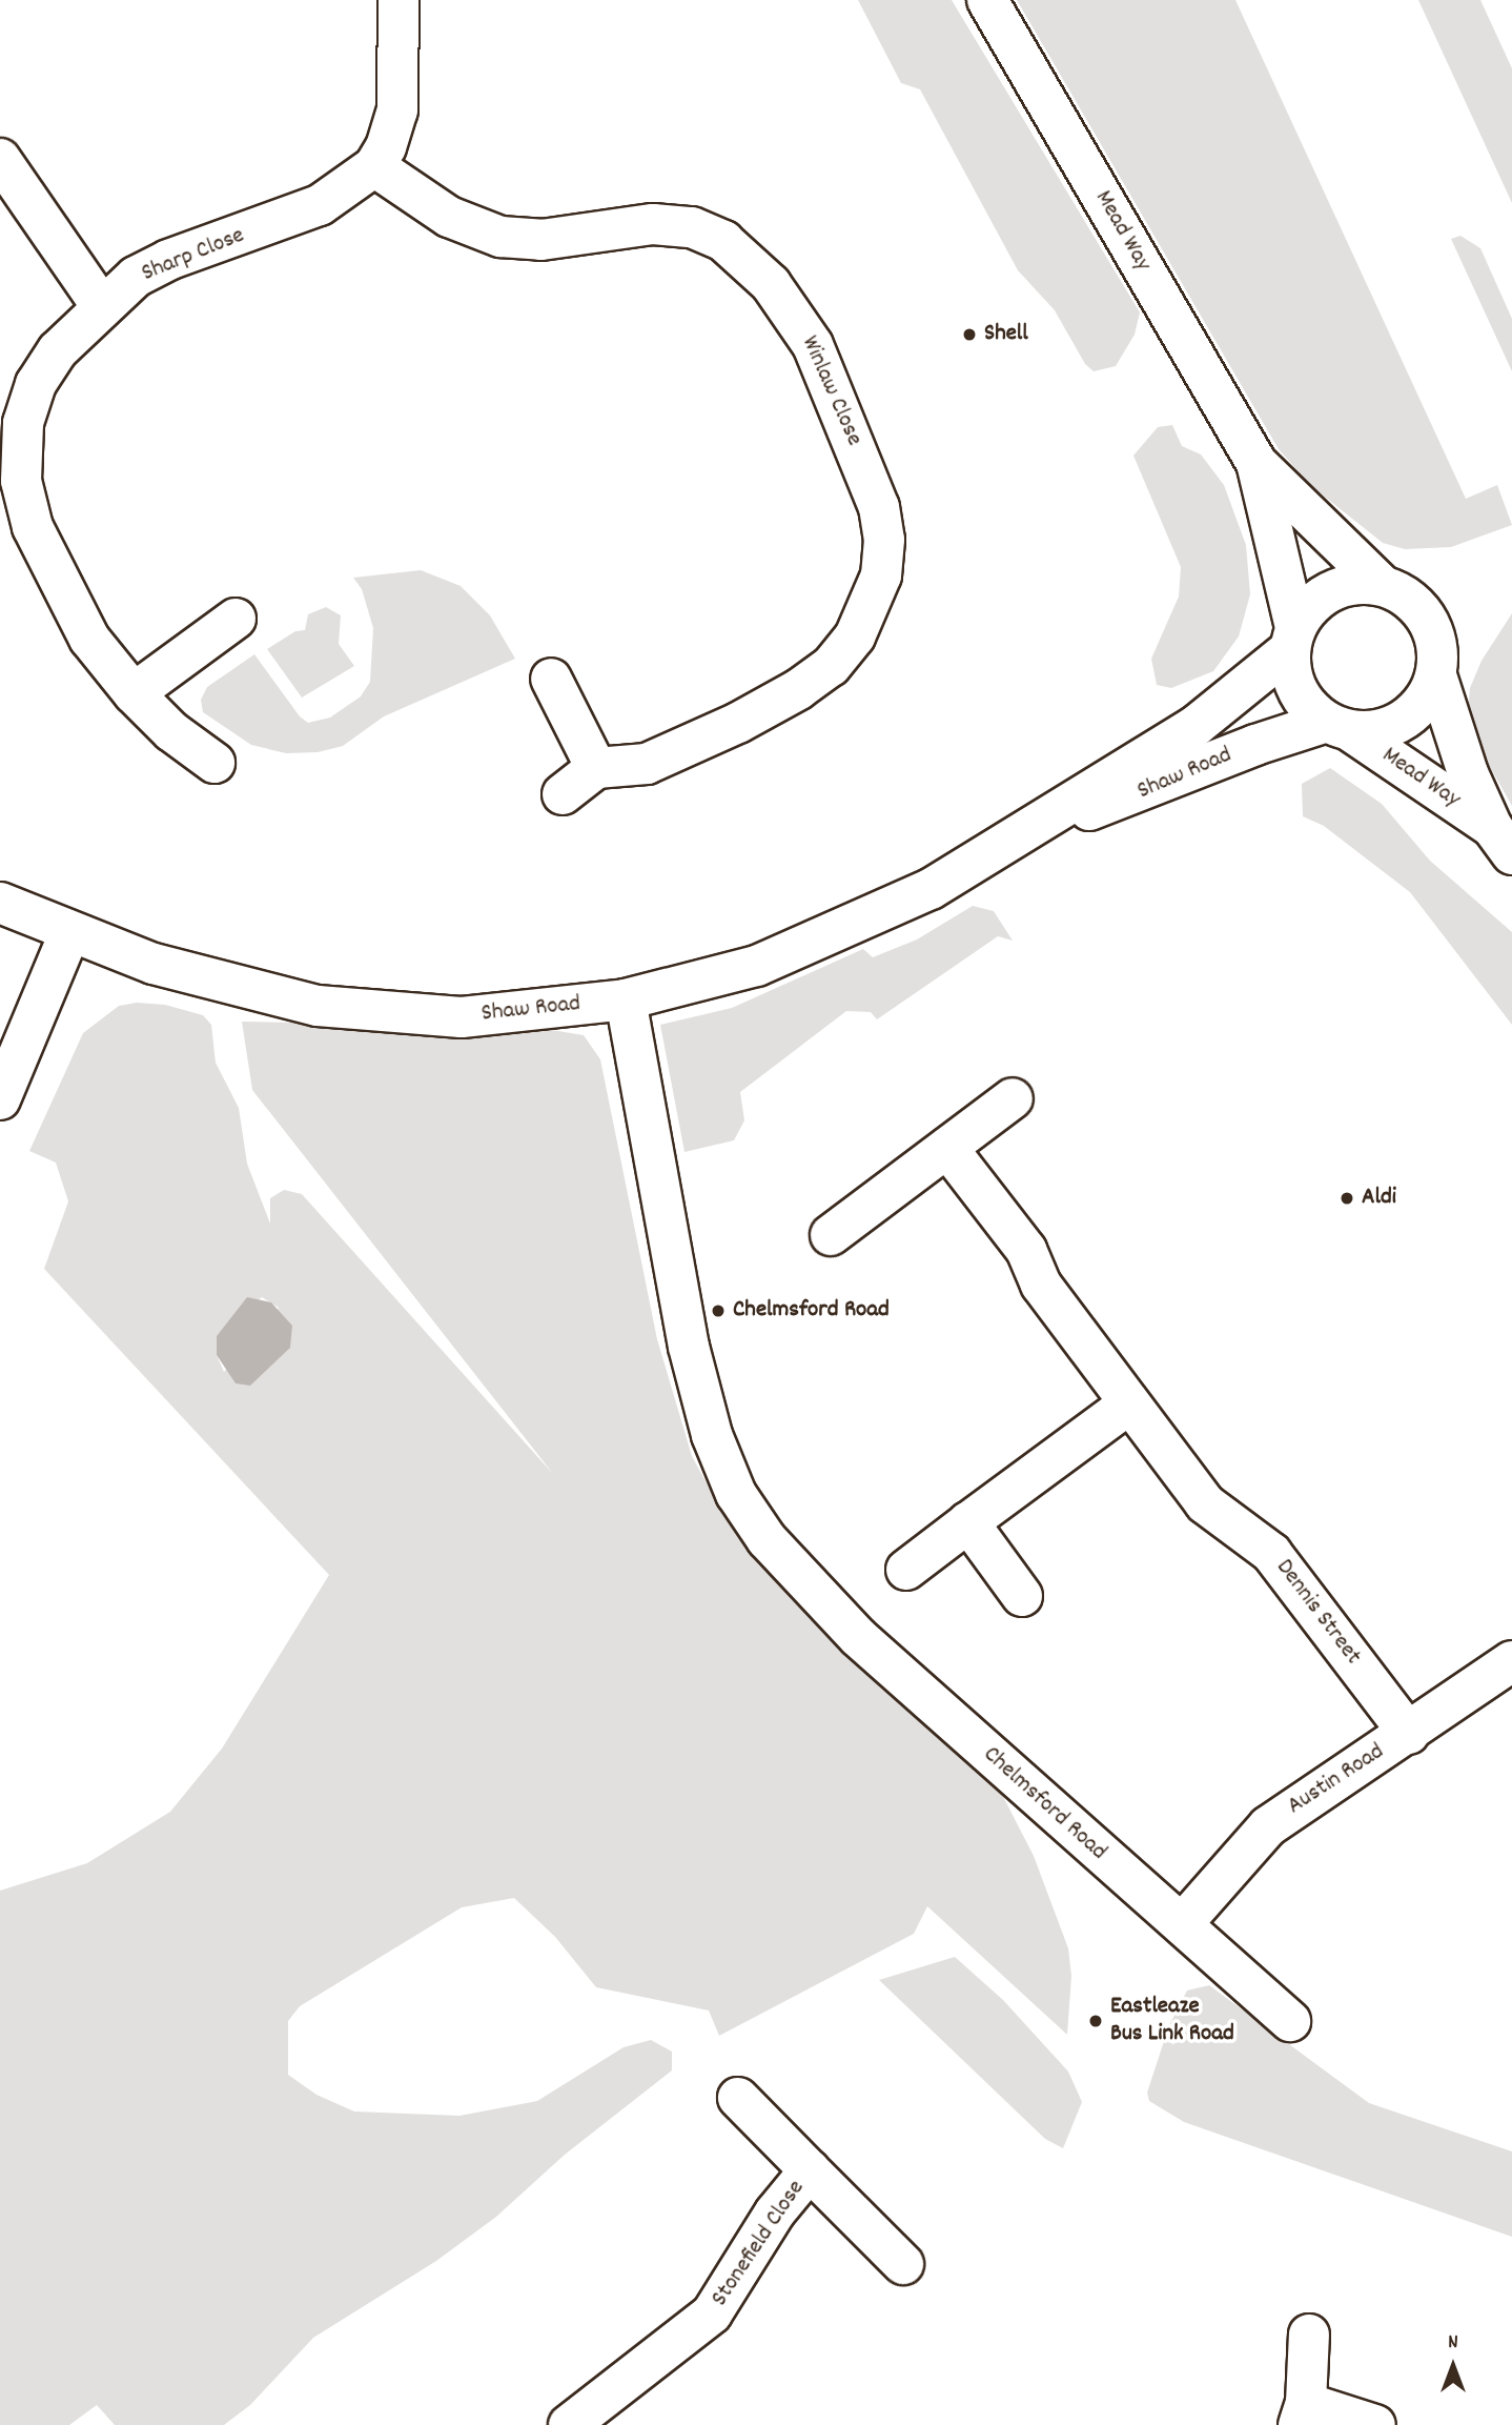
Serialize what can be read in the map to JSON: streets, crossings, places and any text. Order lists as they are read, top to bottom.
{
  "streets": {
    "street": [
      "Mead Way",
      "Sharp Close",
      "Winlaw Close",
      "Shaw Road",
      "Dennis Street",
      "Austin Road",
      "Chelmsford Road",
      "Stonefield Close"
    ]
  },
  "crossings": [
    ["Mead Way", "Shaw Road"],
    ["Sharp Close", "Winlaw Close"],
    ["Shaw Road", "Chelmsford Road"],
    ["Dennis Street", "Austin Road"],
    ["Austin Road", "Chelmsford Road"]
  ],
  "places": [
    "Shell",
    "Aldi",
    "Chelmsford Road",
    "Eastleaze Bus Link Road"
  ],
  "north": "top"
}
